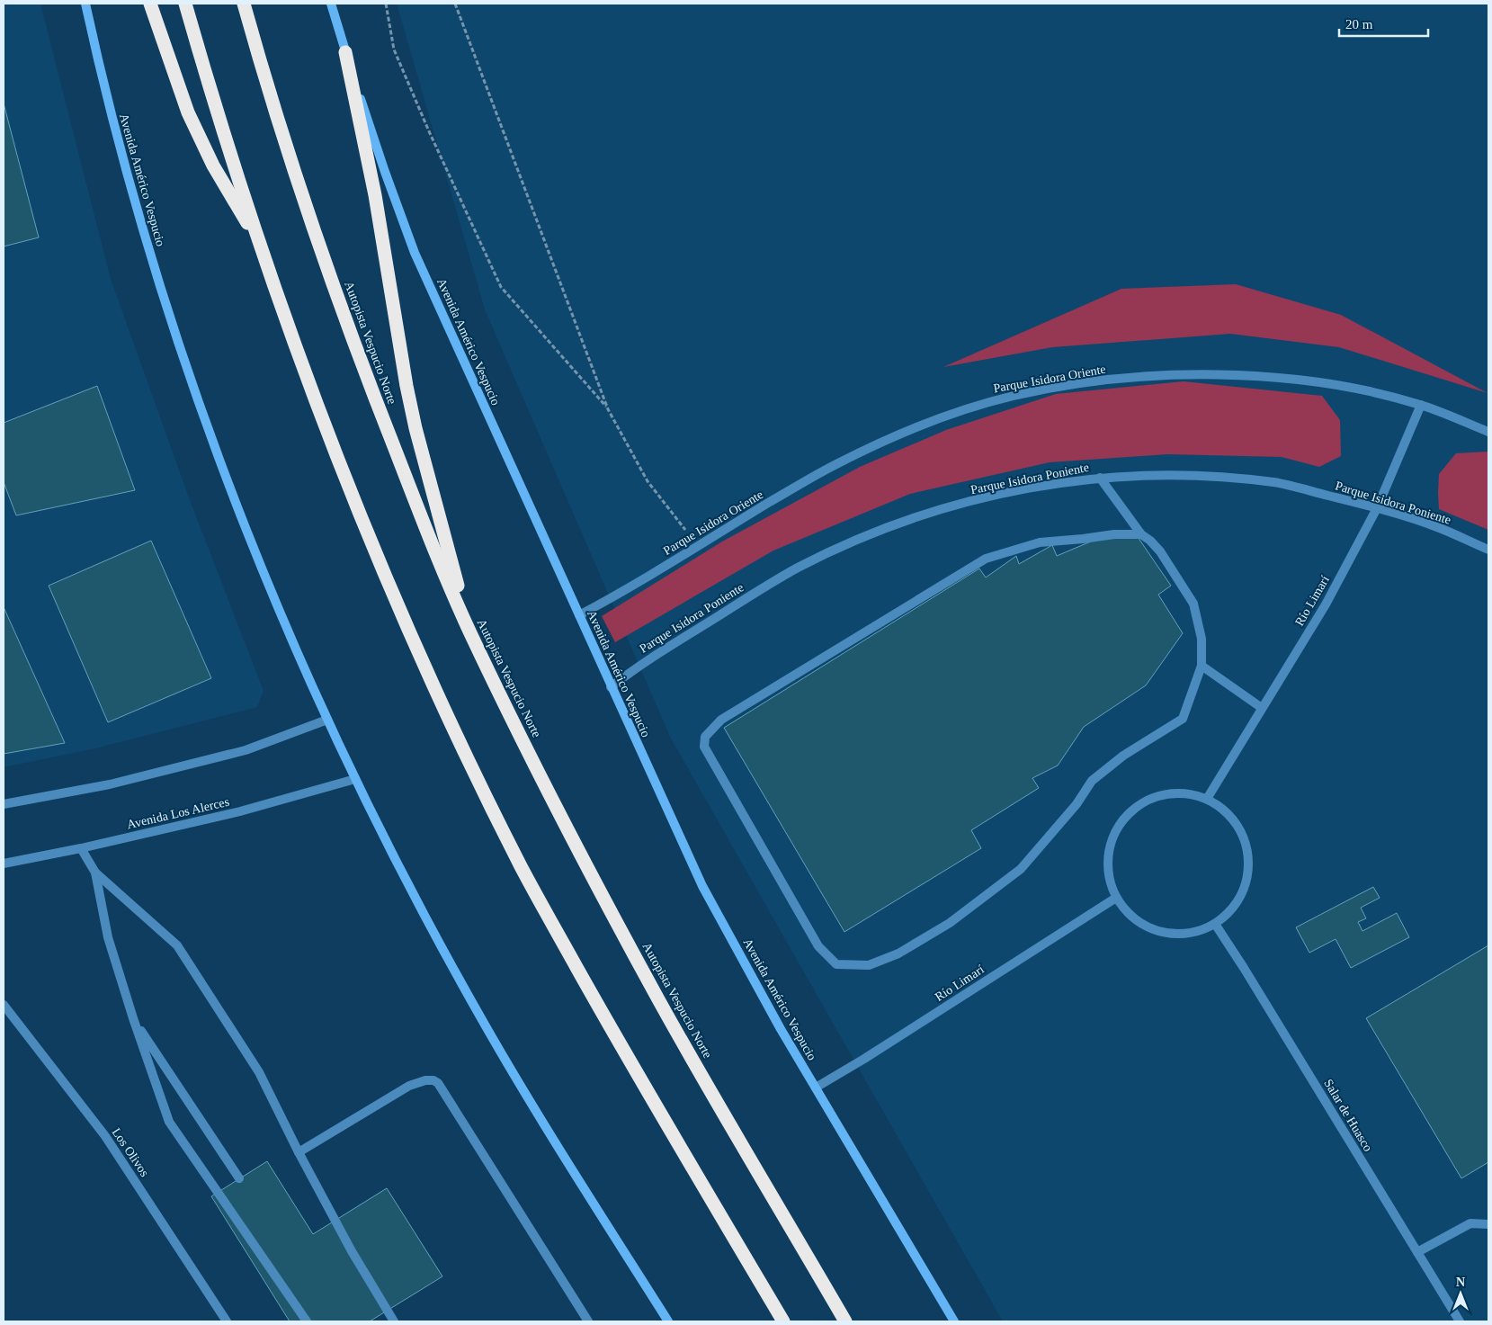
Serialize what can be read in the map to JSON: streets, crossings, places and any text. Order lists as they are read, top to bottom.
{
  "streets": {
    "highway": ["Autopista Vespucio Norte"],
    "street": [
      "Avenida Américo Vespucio",
      "Parque Isidora Oriente",
      "Parque Isidora Poniente",
      "Río Limarí",
      "Avenida Los Alerces",
      "Salar de Huasco",
      "Los Olivos"
    ]
  },
  "crossings": [
    ["Avenida Américo Vespucio", "Parque Isidora Oriente"],
    ["Avenida Américo Vespucio", "Parque Isidora Poniente"],
    ["Avenida Américo Vespucio", "Río Limarí"],
    ["Avenida Américo Vespucio", "Avenida Los Alerces"],
    ["Parque Isidora Oriente", "Río Limarí"],
    ["Parque Isidora Poniente", "Río Limarí"],
    ["Río Limarí", "Salar de Huasco"]
  ],
  "scale_bar": "20 m",
  "north": "top"
}
